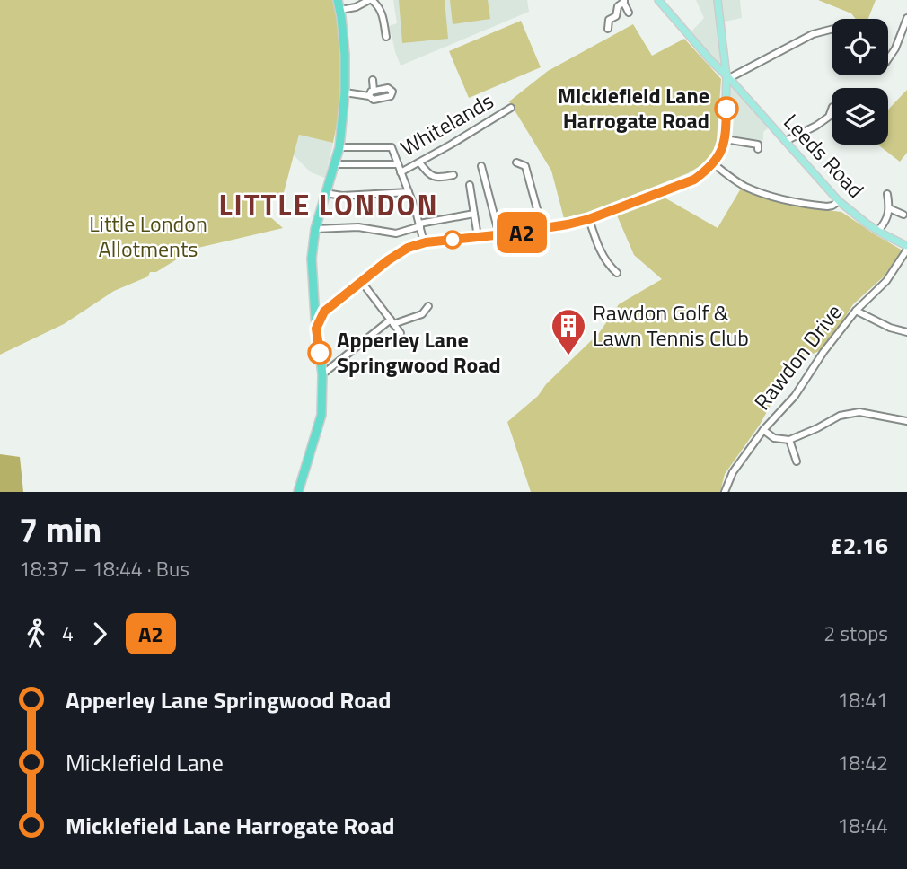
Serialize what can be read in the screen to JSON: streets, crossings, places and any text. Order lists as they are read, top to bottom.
{
  "streets": {
    "main road": ["Leeds Road"],
    "street": ["Whitelands", "Rawdon Drive"]
  },
  "crossings": [
    ["Leeds Road", "Rawdon Drive"]
  ],
  "districts": ["LITTLE LONDON"],
  "parks": ["Little London Allotments"],
  "places": {
    "other": ["Micklefield Lane Harrogate Road", "Apperley Lane Springwood Road"],
    "building": ["Rawdon Golf & Lawn Tennis Club"]
  },
  "lines": ["bus line A2"],
  "page": {
    "on_map": "A2",
    "heading": ["7 min", "18:37 – 18:44 · Bus", "£2.16"],
    "legs": ["4", "A2", "2 stops"],
    "list": [
      {
        "name": "Apperley Lane Springwood Road",
        "value": "18:41"
      },
      {
        "name": "Micklefield Lane",
        "value": "18:42"
      },
      {
        "name": "Micklefield Lane Harrogate Road",
        "value": "18:44"
      }
    ]
  }
}
